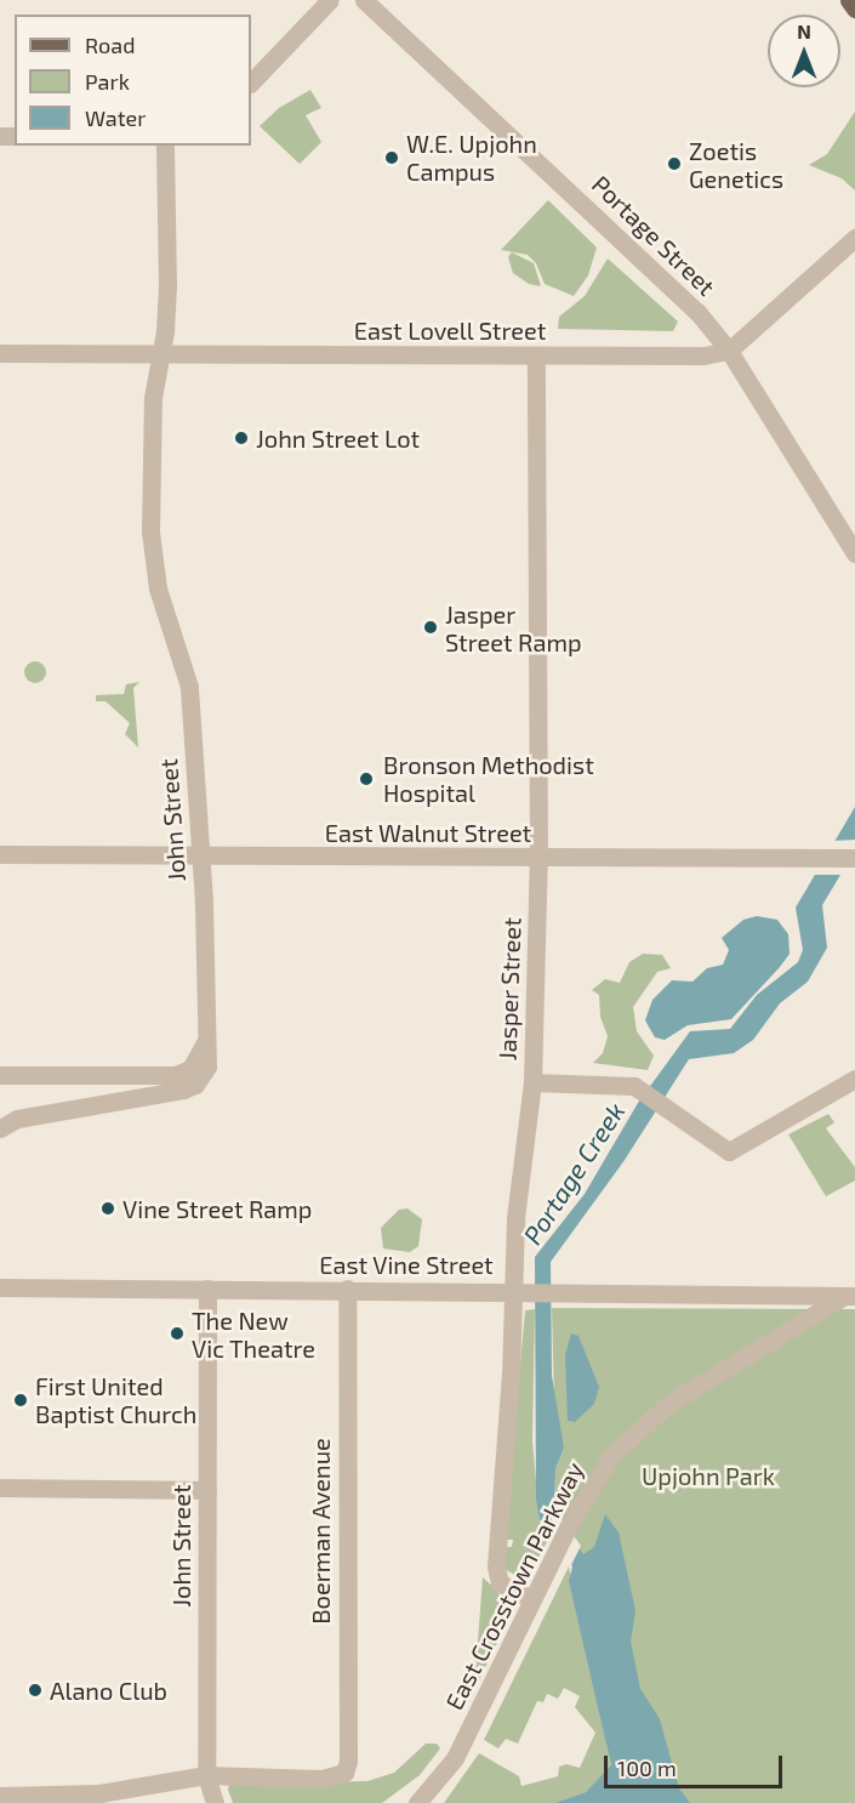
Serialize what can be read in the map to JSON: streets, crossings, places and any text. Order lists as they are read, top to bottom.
{
  "streets": {
    "street": [
      "Portage Street",
      "East Lovell Street",
      "John Street",
      "East Walnut Street",
      "Jasper Street",
      "East Vine Street",
      "Boerman Avenue",
      "East Crosstown Parkway"
    ]
  },
  "crossings": [
    ["Portage Street", "East Lovell Street"],
    ["East Lovell Street", "John Street"],
    ["East Lovell Street", "Jasper Street"],
    ["John Street", "East Walnut Street"],
    ["John Street", "East Vine Street"],
    ["John Street", "Boerman Avenue"],
    ["East Walnut Street", "Jasper Street"],
    ["Jasper Street", "East Vine Street"],
    ["Jasper Street", "East Crosstown Parkway"],
    ["East Vine Street", "Boerman Avenue"],
    ["East Vine Street", "East Crosstown Parkway"]
  ],
  "water": ["Portage Creek"],
  "parks": ["Upjohn Park"],
  "places": [
    "W.E. Upjohn Campus",
    "Zoetis Genetics",
    "John Street Lot",
    "Jasper Street Ramp",
    "Bronson Methodist Hospital",
    "Vine Street Ramp",
    "The New Vic Theatre",
    "First United Baptist Church",
    "Alano Club"
  ],
  "legend": ["Road", "Park", "Water"],
  "scale_bar": "100 m",
  "north": "top"
}
